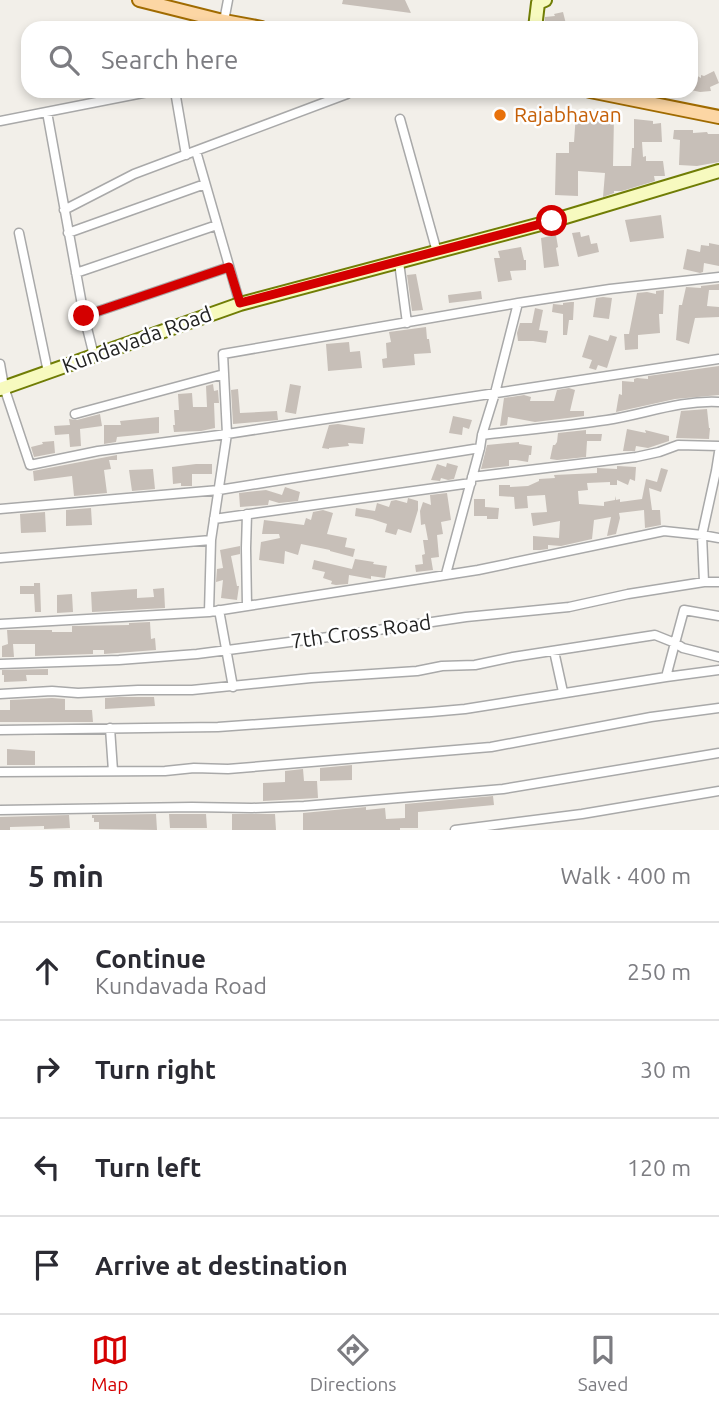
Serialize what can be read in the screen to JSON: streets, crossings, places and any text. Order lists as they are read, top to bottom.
{
  "streets": {
    "street": ["Kundavada Road", "7th Cross Road"]
  },
  "places": ["Rajabhavan"],
  "page": {
    "search": "Search here",
    "heading": ["5 min", "Walk · 400 m"],
    "list": [
      ["Continue", "Kundavada Road", "250 m"],
      ["Turn right", "30 m"],
      ["Turn left", "120 m"],
      "Arrive at destination"
    ],
    "nav": ["Map", "Directions", "Saved"]
  }
}
